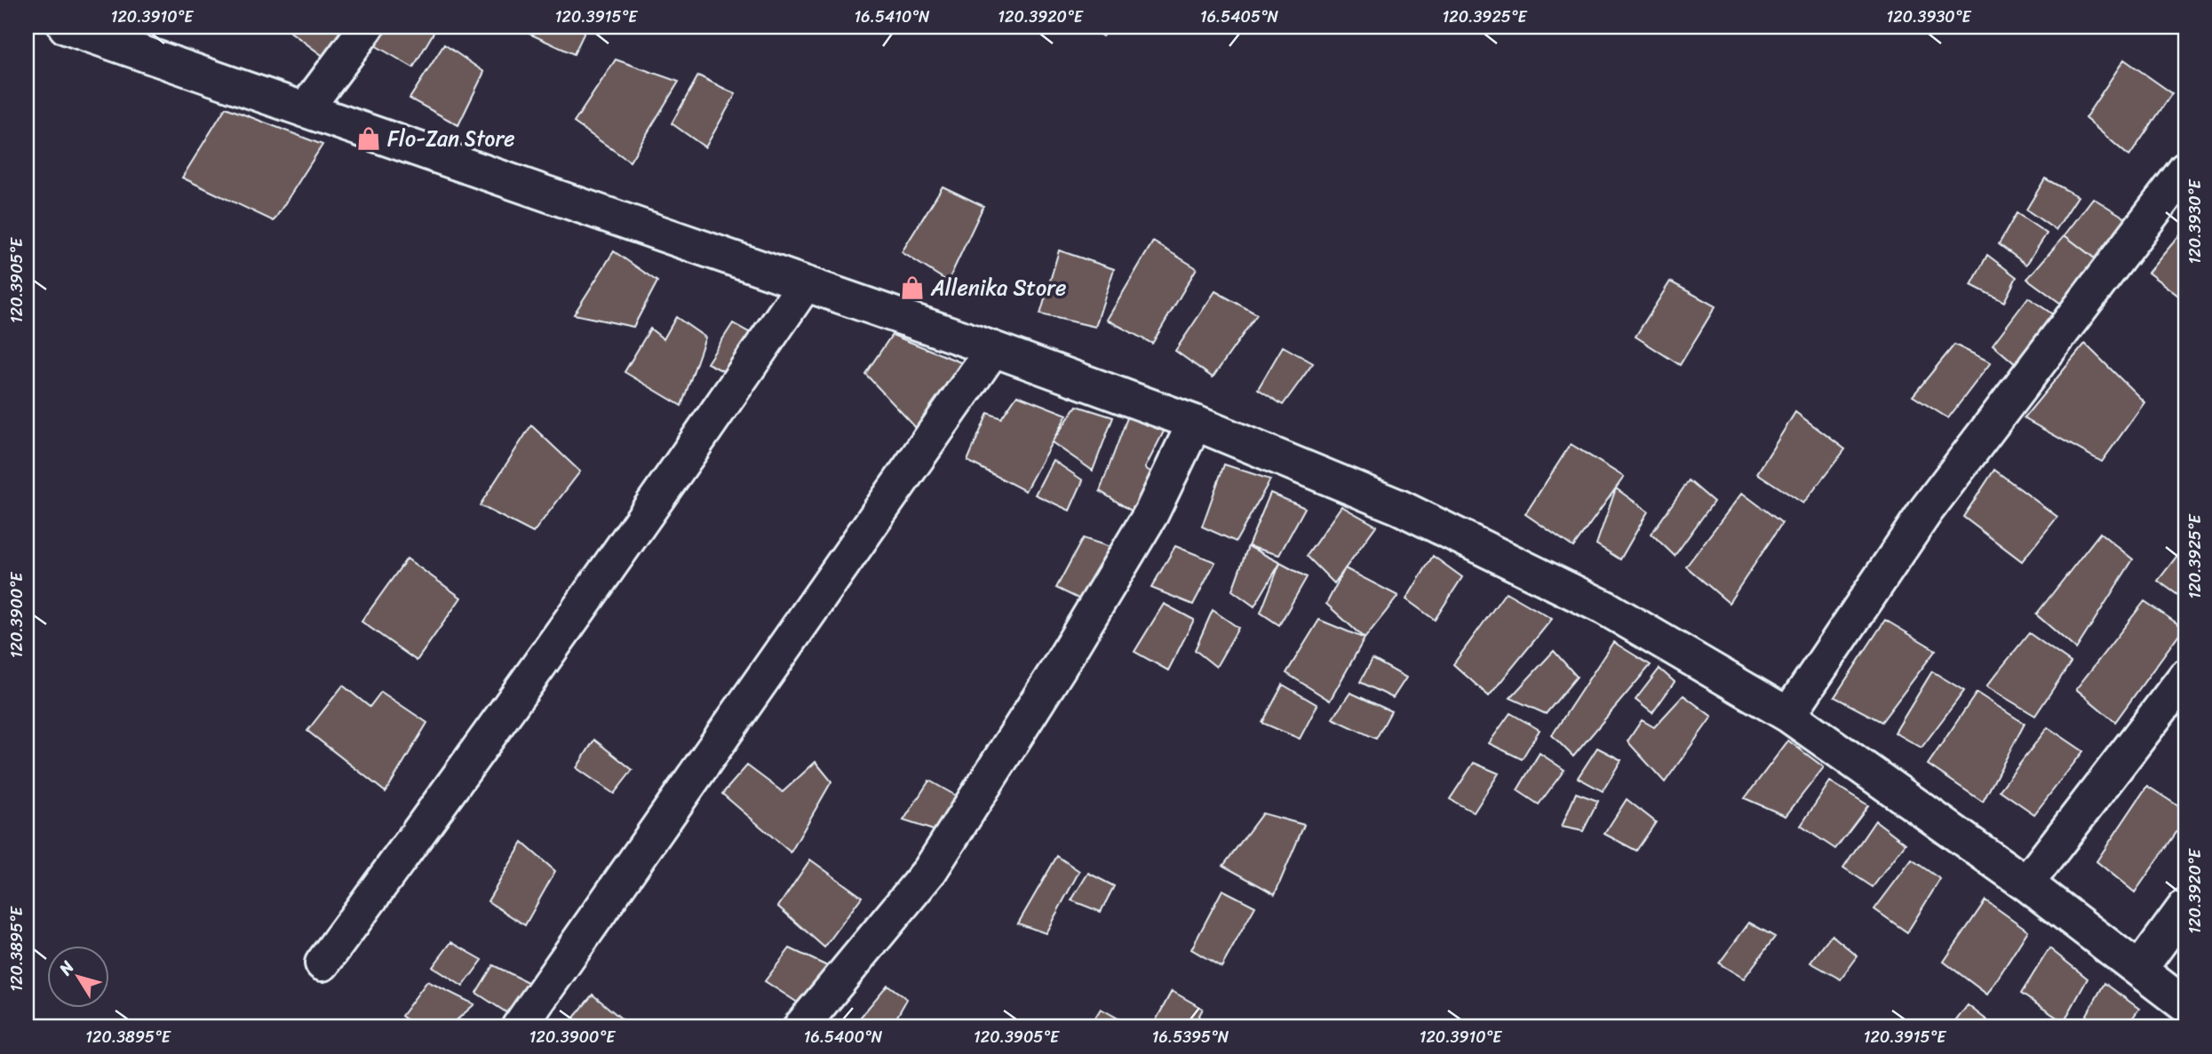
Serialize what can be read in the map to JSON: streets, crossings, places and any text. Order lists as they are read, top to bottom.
{
  "places": {
    "shop": ["Flo-Zan Store", "Allenika Store"]
  },
  "north": "top left",
  "coordinates": [
    "120.3910°E",
    "120.3915°E",
    "16.5410°N",
    "120.3920°E",
    "16.5405°N",
    "120.3925°E",
    "120.3930°E",
    "120.3905°E",
    "120.3900°E",
    "120.3895°E",
    "16.5400°N",
    "16.5395°N"
  ]
}
